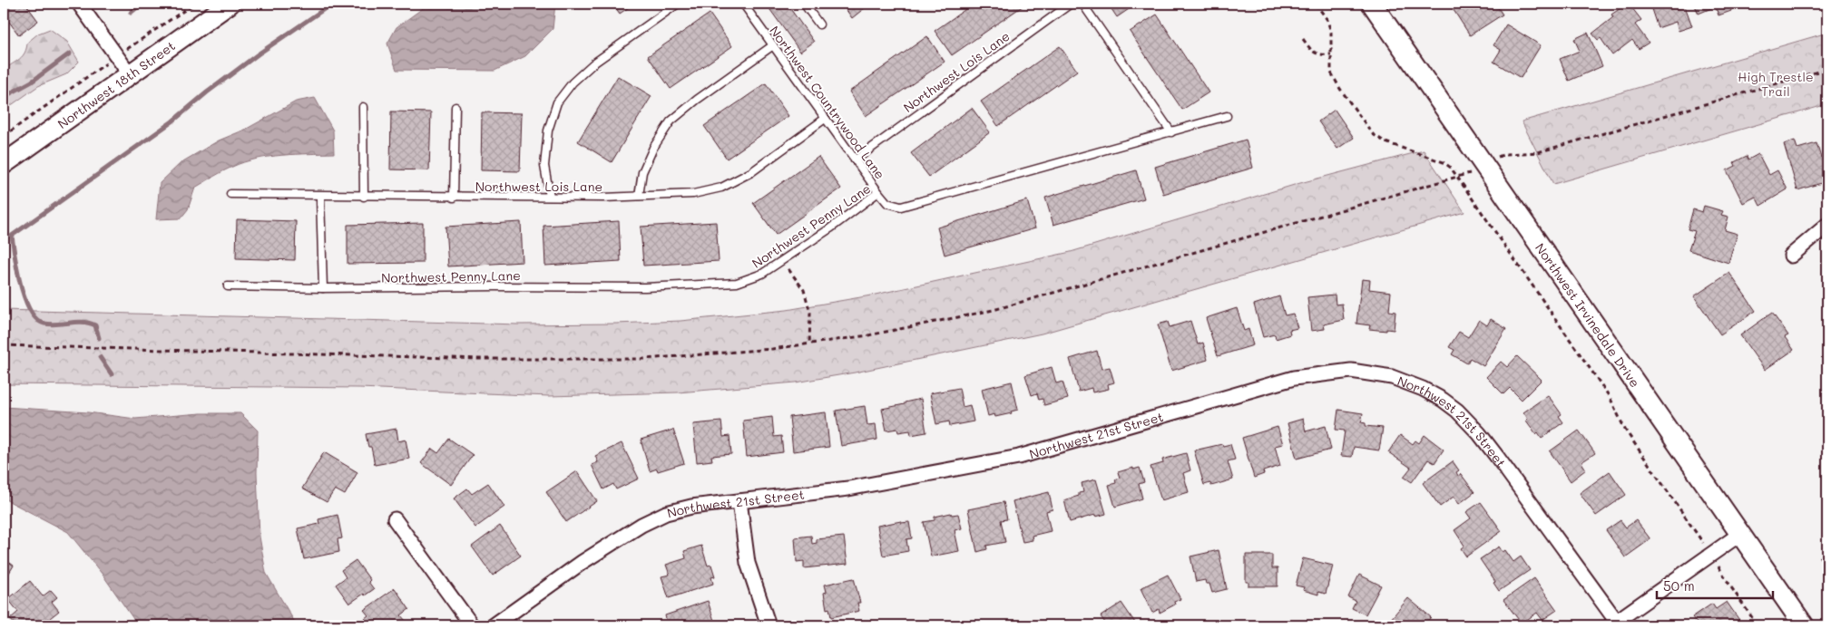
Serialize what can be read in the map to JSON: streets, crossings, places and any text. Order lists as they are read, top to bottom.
{
  "streets": {
    "main road": ["Northwest 18th Street", "Northwest Irvinedale Drive"],
    "street": ["Northwest 21st Street"],
    "lane": ["Northwest Lois Lane", "Northwest Countrywood Lane", "Northwest Penny Lane"]
  },
  "crossings": [
    ["Northwest Lois Lane", "Northwest Countrywood Lane"],
    ["Northwest Countrywood Lane", "Northwest Penny Lane"]
  ],
  "parks": ["High Trestle Trail"],
  "scale_bar": "50 m"
}
